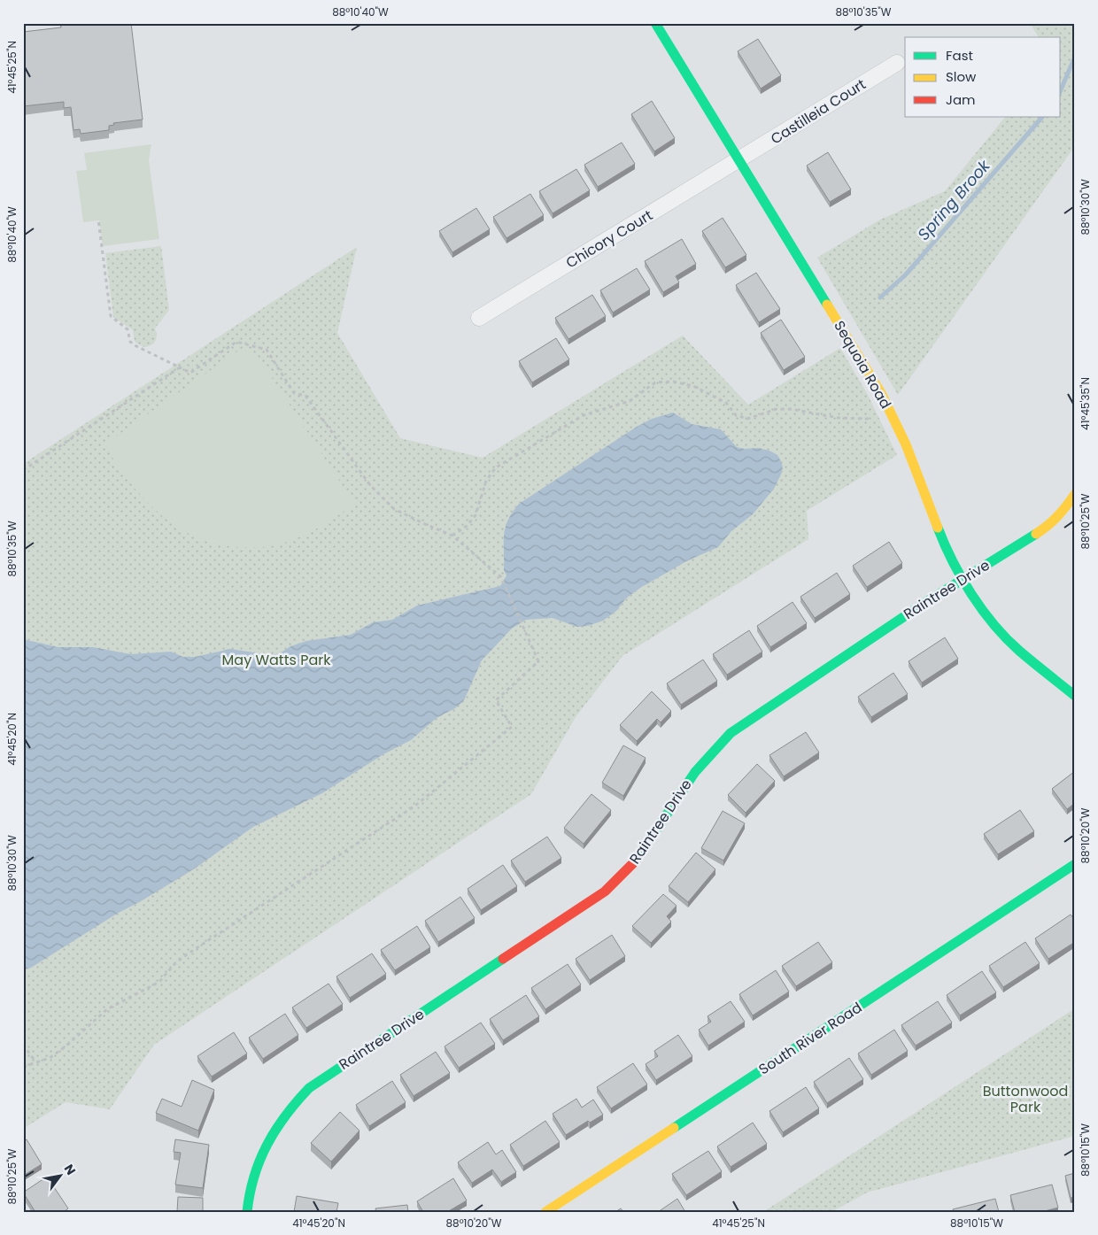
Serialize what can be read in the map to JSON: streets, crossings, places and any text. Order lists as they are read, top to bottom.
{
  "streets": {
    "street": [
      "Castilleia Court",
      "Chicory Court",
      "Sequoia Road",
      "Raintree Drive",
      "South River Road"
    ]
  },
  "crossings": [
    ["Castilleia Court", "Chicory Court"],
    ["Castilleia Court", "Sequoia Road"],
    ["Chicory Court", "Sequoia Road"],
    ["Sequoia Road", "Raintree Drive"]
  ],
  "water": ["Spring Brook"],
  "parks": ["May Watts Park", "Buttonwood Park"],
  "legend": ["Fast", "Slow", "Jam"],
  "north": "top right",
  "coordinates": [
    "88°10'40\"W",
    "88°10'35\"W",
    "41°45'25\"N",
    "88°10'30\"W",
    "41°45'35\"N",
    "88°10'25\"W",
    "41°45'20\"N",
    "88°10'20\"W",
    "88°10'15\"W"
  ]
}
